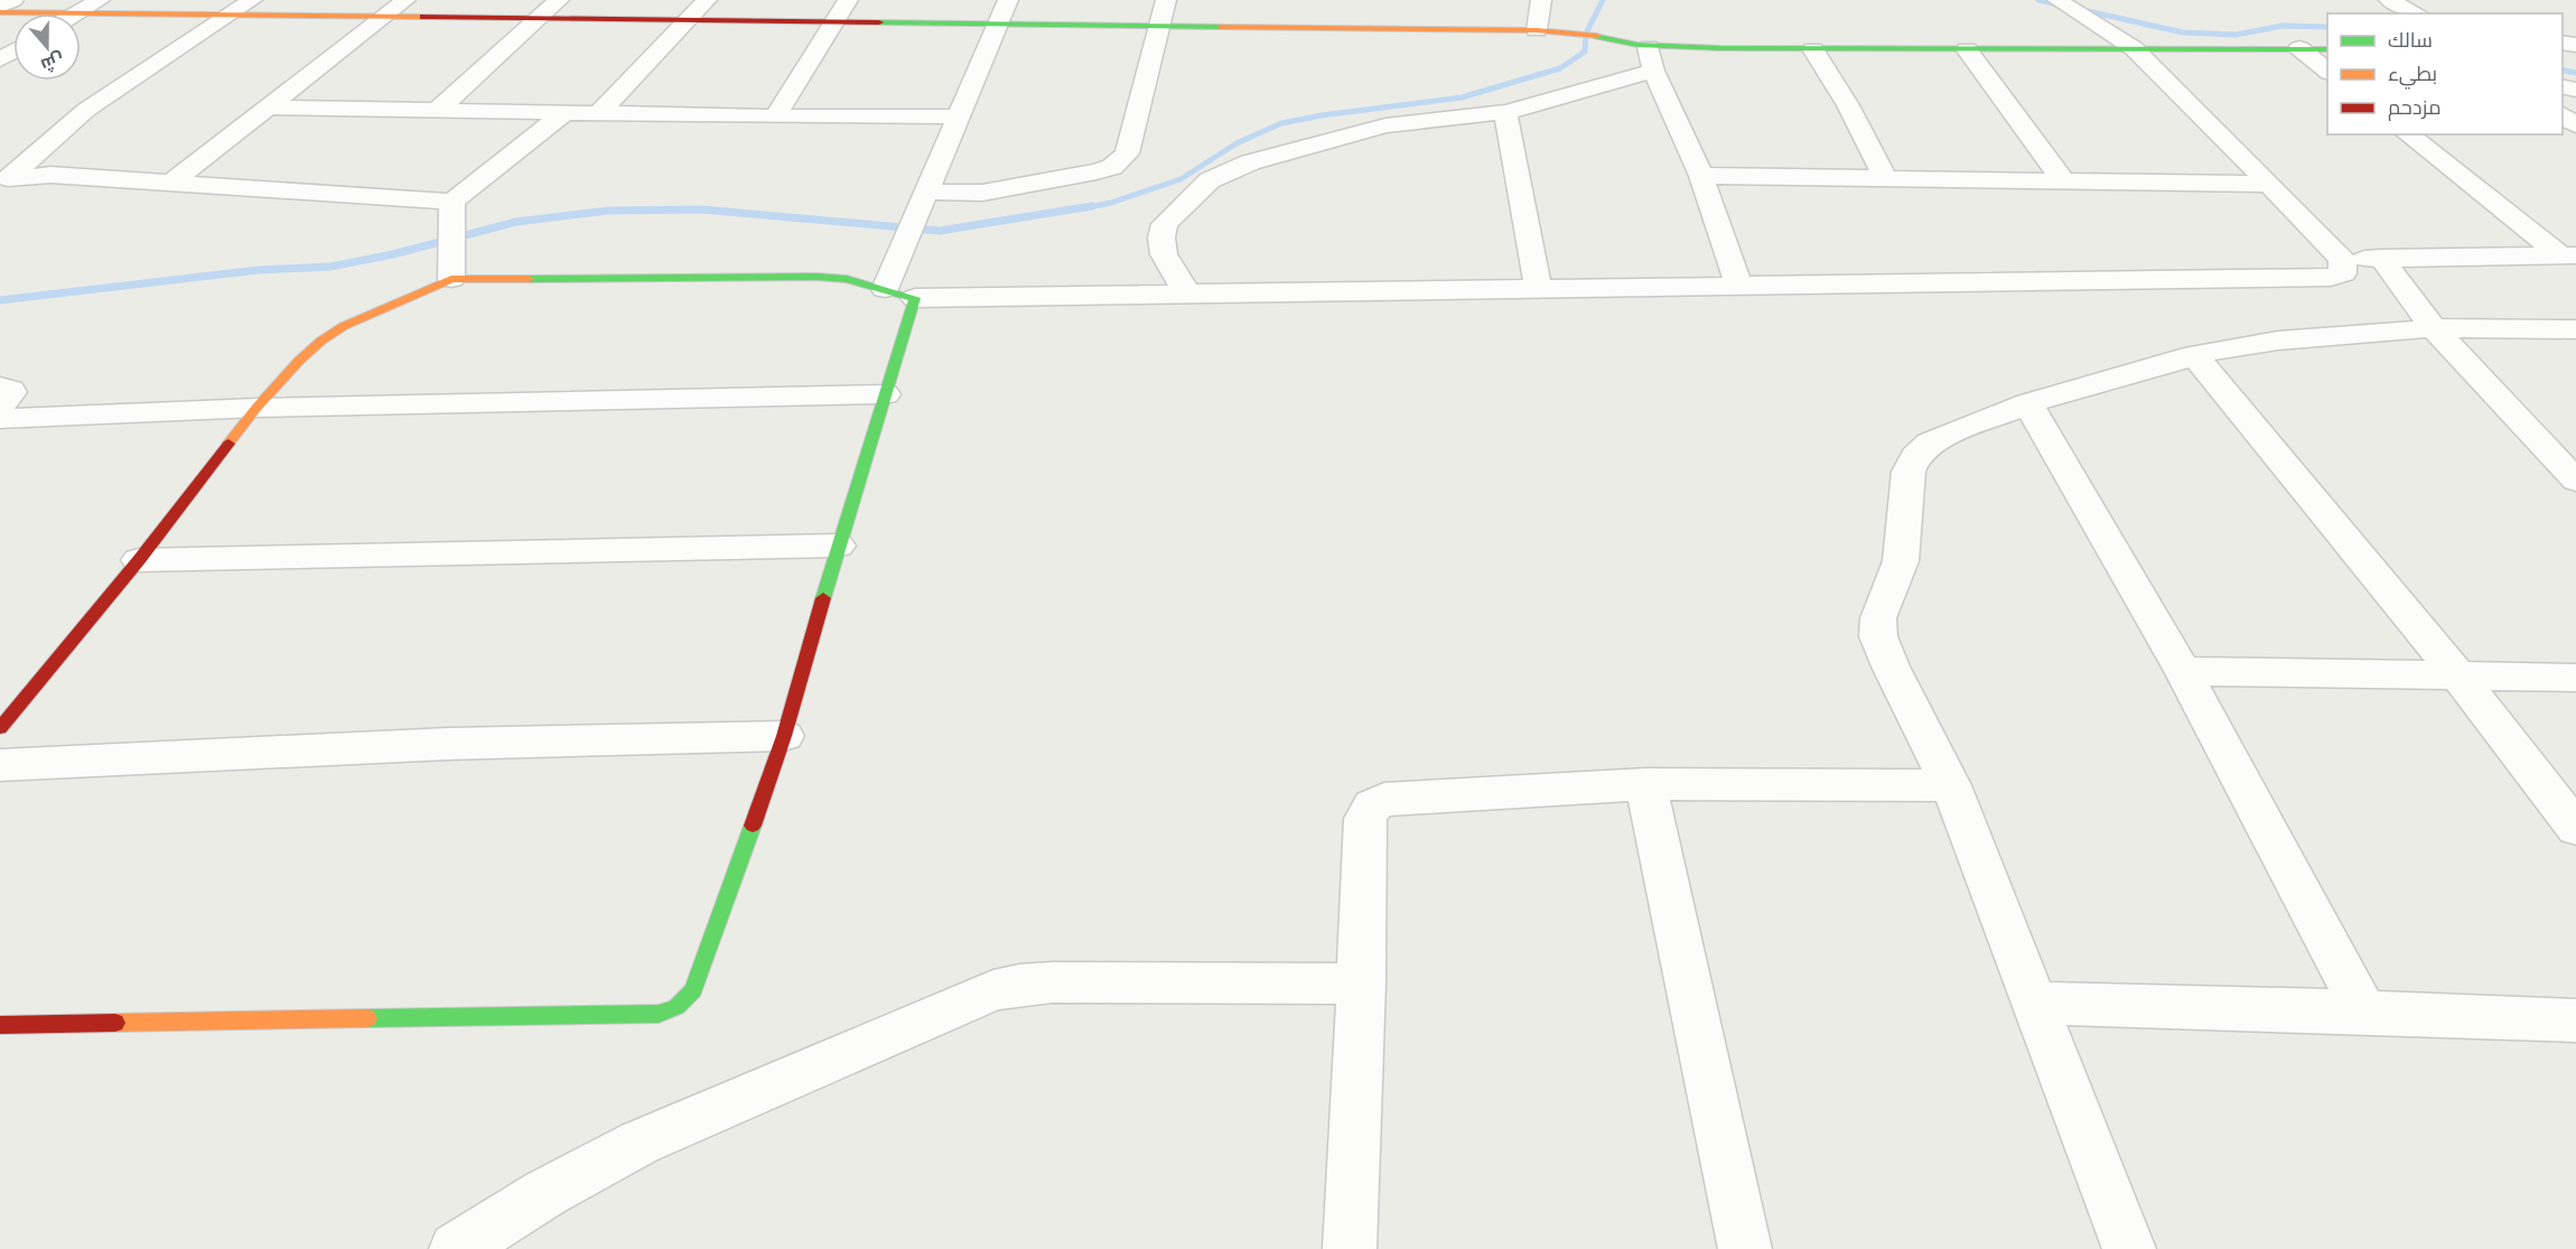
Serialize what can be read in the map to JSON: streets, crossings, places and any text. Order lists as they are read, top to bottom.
{
  "legend": ["سالك", "بطيء", "مزدحم"],
  "north": "bottom"
}
